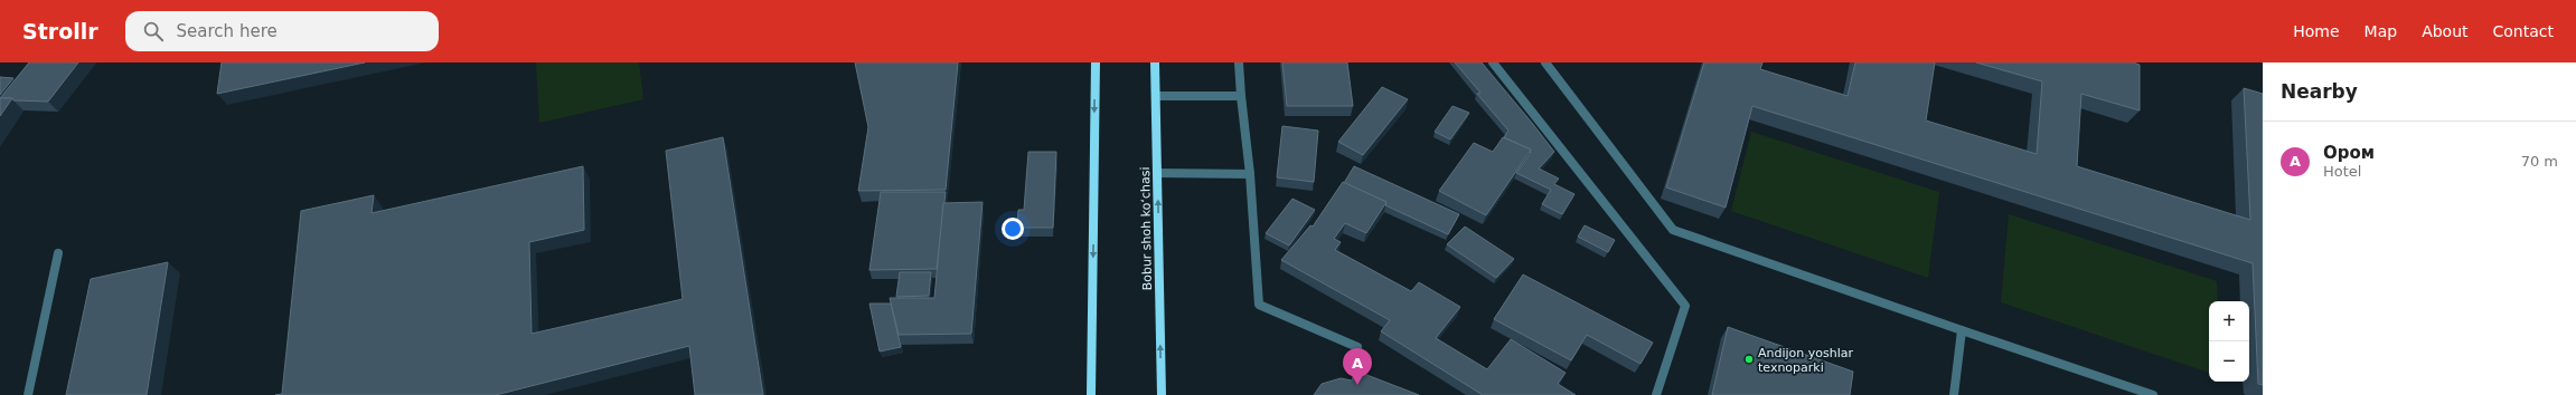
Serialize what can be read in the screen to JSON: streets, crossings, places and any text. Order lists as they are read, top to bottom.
{
  "streets": {
    "main road": ["Bobur shoh koʻchasi"]
  },
  "places": ["Andijon yoshlar texnoparki"],
  "page": {
    "header": "Strollr",
    "search": "Search here",
    "nav": [
      "Home",
      "Map",
      "About",
      "Contact"
    ],
    "heading": "Nearby",
    "list": [
      {
        "mark": "A",
        "name": "Ором",
        "note": "Hotel",
        "value": "70 m"
      }
    ],
    "map_buttons": ["+", "−"],
    "pins": "A"
  }
}
